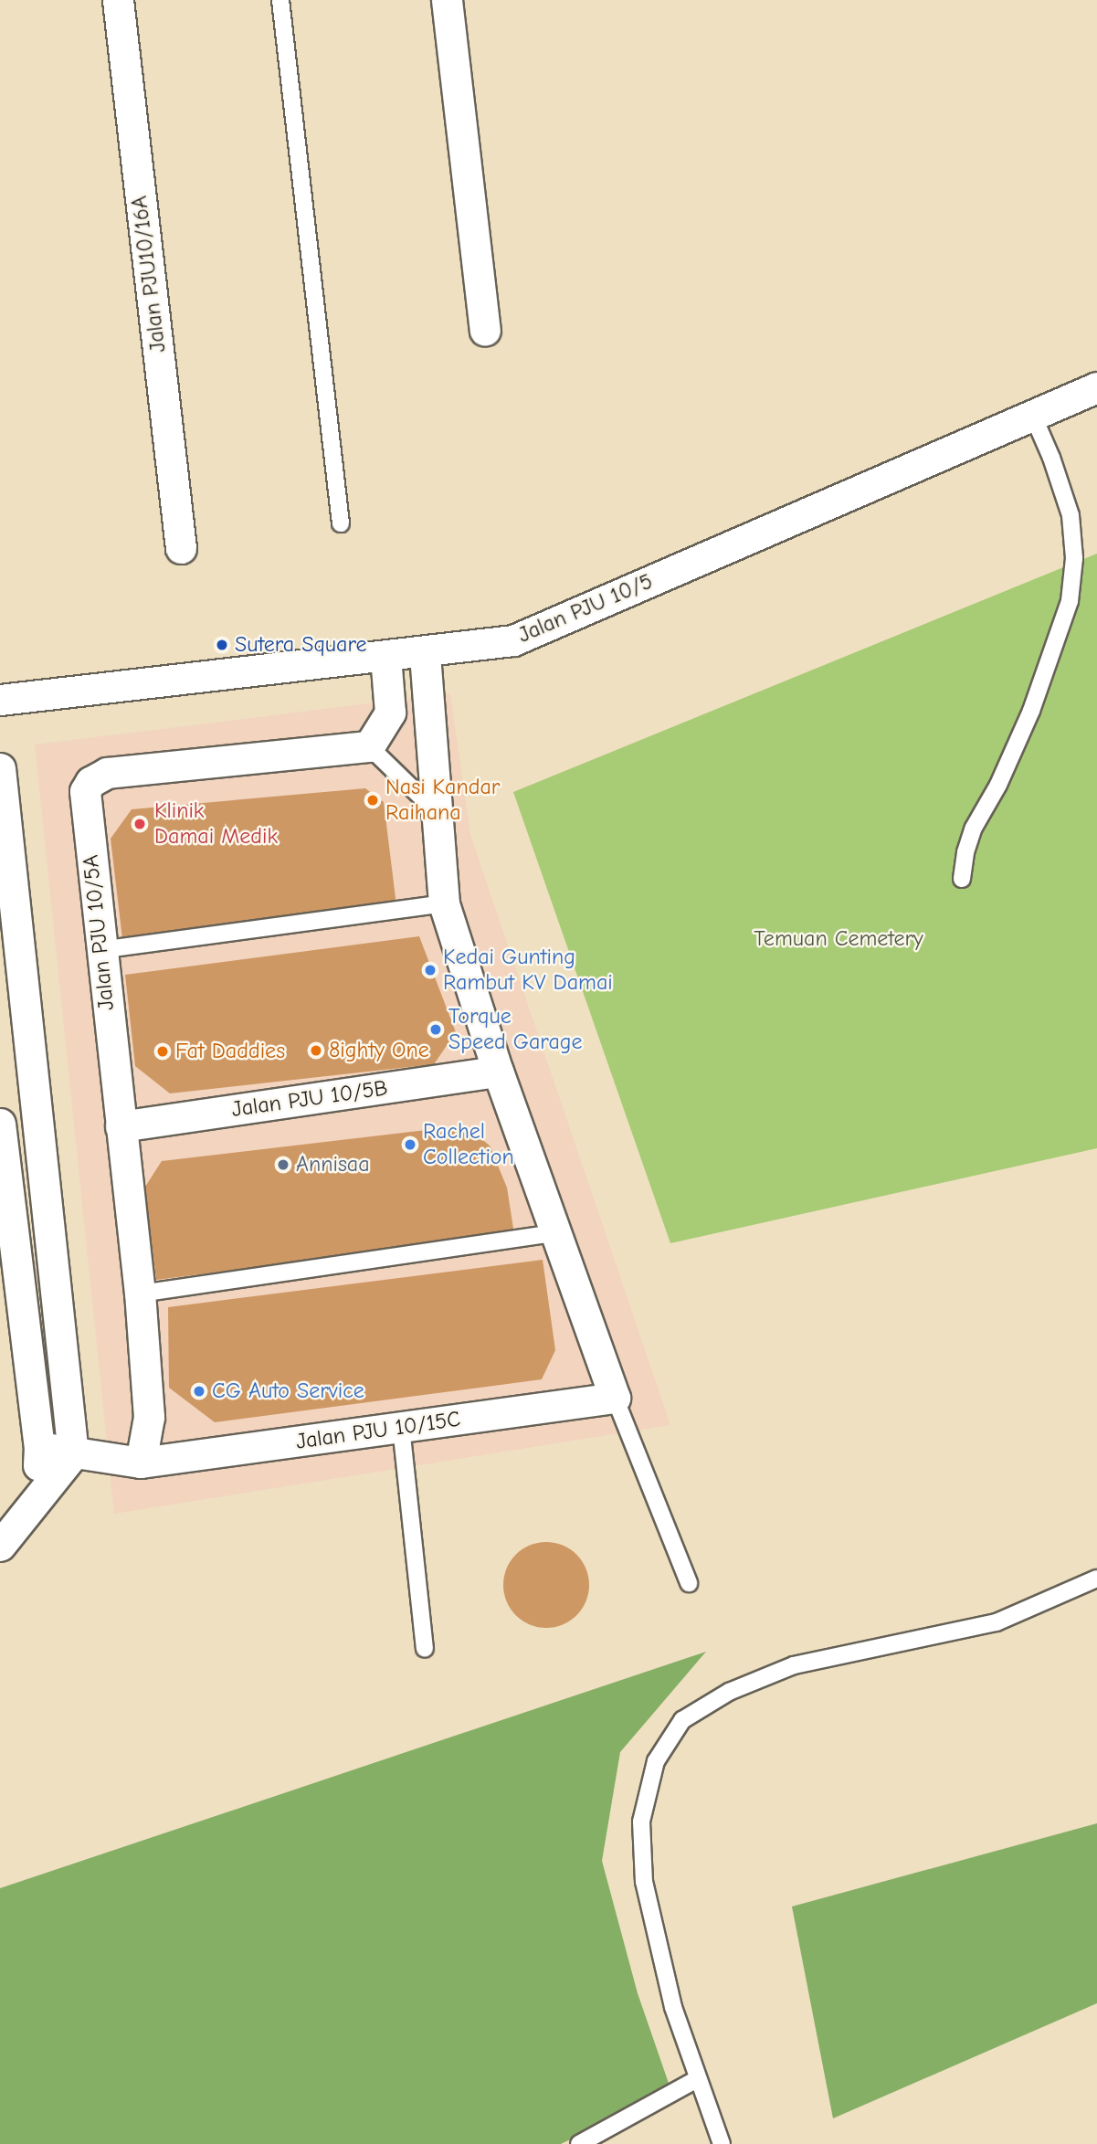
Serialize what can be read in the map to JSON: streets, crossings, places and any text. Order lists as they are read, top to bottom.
{
  "streets": {
    "street": [
      "Jalan PJU10/16A",
      "Jalan PJU 10/5",
      "Jalan PJU 10/5A",
      "Jalan PJU 10/5B",
      "Jalan PJU 10/15C"
    ]
  },
  "crossings": [
    ["Jalan PJU 10/5A", "Jalan PJU 10/5B"],
    ["Jalan PJU 10/5A", "Jalan PJU 10/15C"]
  ],
  "parks": ["Temuan Cemetery"],
  "places": [
    "Sutera Square",
    "Nasi Kandar Raihana",
    "Klinik Damai Medik",
    "Kedai Gunting Rambut KV Damai",
    "Torque Speed Garage",
    "8ighty One",
    "Fat Daddies",
    "Rachel Collection",
    "Annisaa",
    "CG Auto Service"
  ]
}
